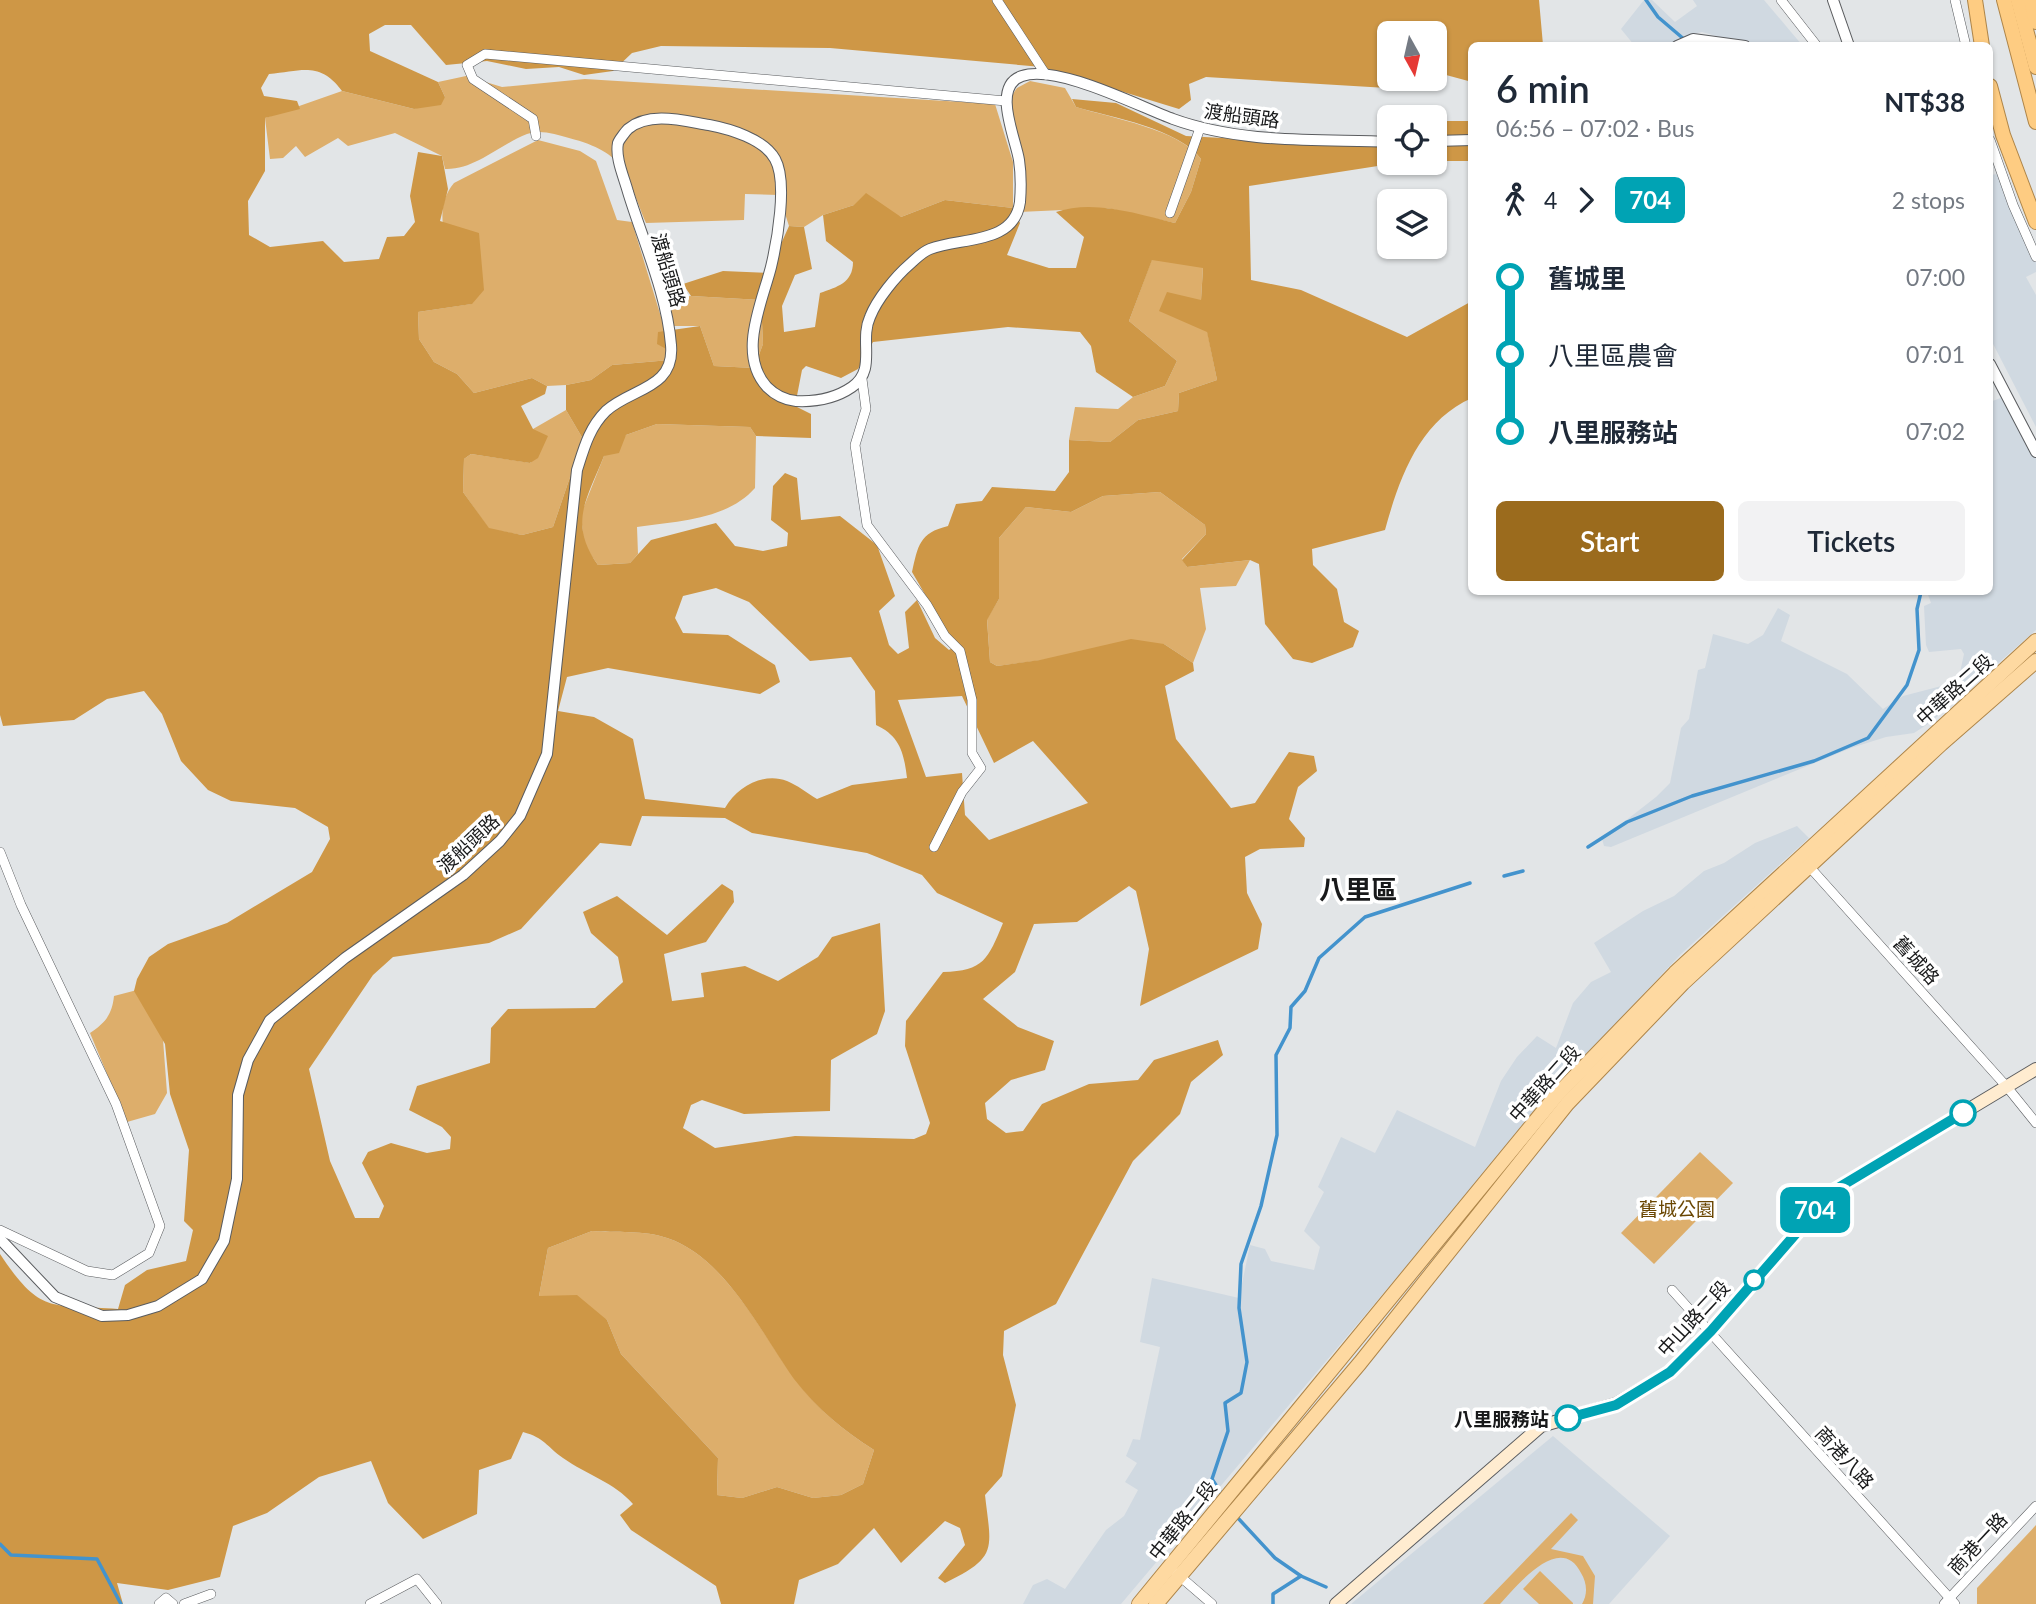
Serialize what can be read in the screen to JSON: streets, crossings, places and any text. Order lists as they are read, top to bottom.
{
  "streets": {
    "main road": ["中華路二段", "中山路二段"],
    "street": [
      "渡船頭路",
      "舊城路",
      "商港八路",
      "商港一路"
    ]
  },
  "crossings": [
    ["中華路二段", "舊城路"],
    ["舊城路", "中山路二段"],
    ["中山路二段", "商港八路"],
    ["商港八路", "商港一路"]
  ],
  "districts": ["八里區"],
  "parks": ["舊城公園"],
  "places": ["八里服務站"],
  "lines": ["bus line 704"],
  "north": "bottom",
  "page": {
    "on_map": "704",
    "heading": ["6 min", "06:56 – 07:02 · Bus", "NT$38"],
    "legs": ["4", "704", "2 stops"],
    "list": [
      {
        "name": "舊城里",
        "value": "07:00"
      },
      {
        "name": "八里區農會",
        "value": "07:01"
      },
      {
        "name": "八里服務站",
        "value": "07:02"
      }
    ],
    "buttons": ["Start", "Tickets"]
  }
}
